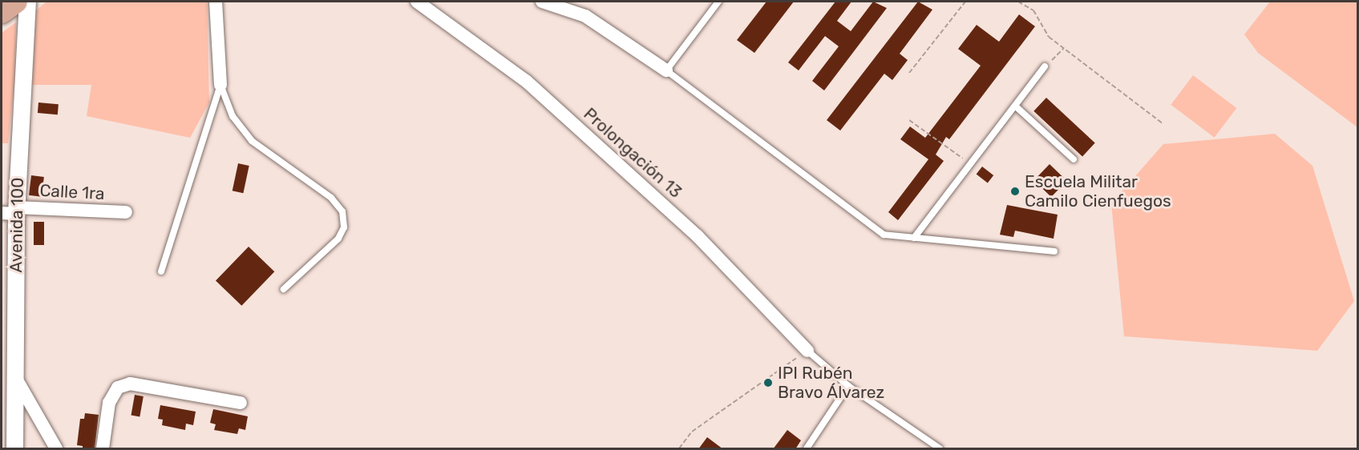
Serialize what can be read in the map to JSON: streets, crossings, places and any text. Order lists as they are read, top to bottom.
{
  "streets": {
    "street": ["Prolongación 13", "Calle 1ra", "Avenida 100"]
  },
  "crossings": [
    ["Calle 1ra", "Avenida 100"]
  ],
  "places": ["Escuela Militar Camilo Cienfuegos", "IPI Rubén Bravo Álvarez"]
}
